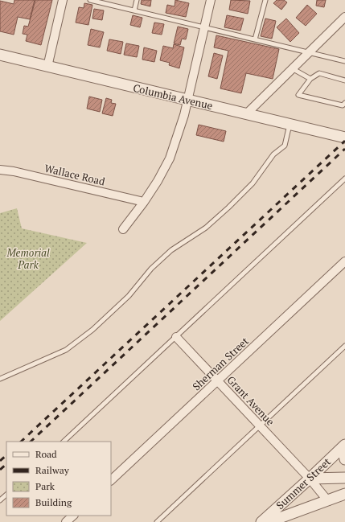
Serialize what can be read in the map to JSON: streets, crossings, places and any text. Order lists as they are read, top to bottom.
{
  "streets": {
    "street": [
      "Columbia Avenue",
      "Wallace Road",
      "Sherman Street",
      "Grant Avenue",
      "Summer Street"
    ]
  },
  "crossings": [
    ["Sherman Street", "Grant Avenue"],
    ["Grant Avenue", "Summer Street"]
  ],
  "parks": ["Memorial Park"],
  "legend": [
    "Road",
    "Railway",
    "Park",
    "Building"
  ]
}
